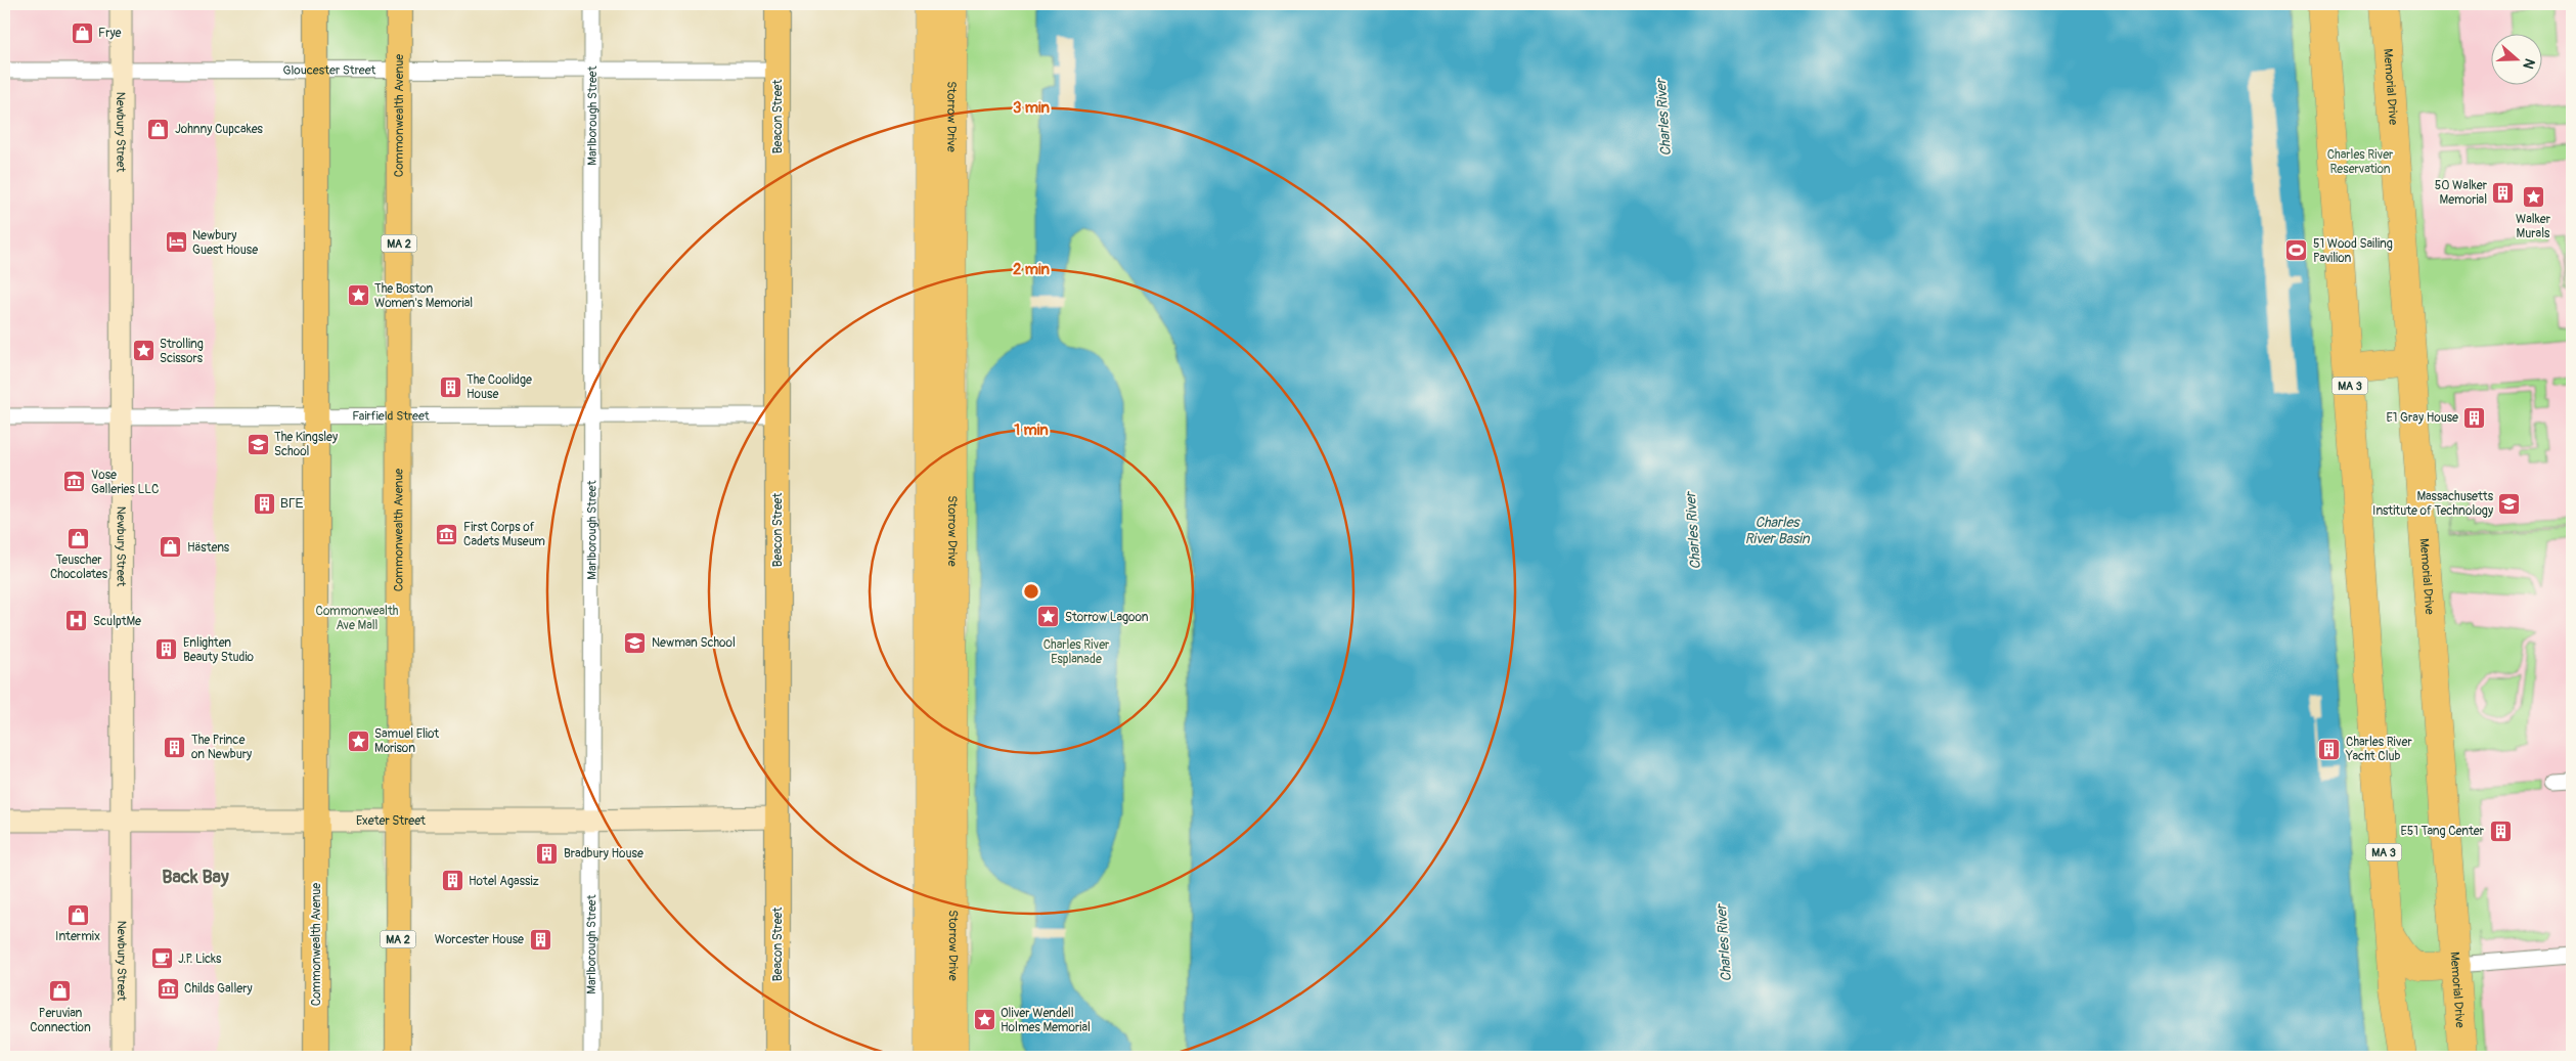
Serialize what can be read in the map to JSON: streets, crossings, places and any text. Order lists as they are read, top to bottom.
{
  "streets": {
    "highway": ["Memorial Drive", "Storrow Drive", "MA 3"],
    "main road": [
      "Commonwealth Avenue",
      "Beacon Street",
      "Newbury Street",
      "MA 2",
      "Exeter Street"
    ],
    "street": ["Gloucester Street", "Marlborough Street", "Fairfield Street"]
  },
  "crossings": [
    ["Gloucester Street", "Commonwealth Avenue"],
    ["Gloucester Street", "Marlborough Street"],
    ["Gloucester Street", "Beacon Street"],
    ["Gloucester Street", "Newbury Street"],
    ["Commonwealth Avenue", "Fairfield Street"],
    ["Commonwealth Avenue", "Exeter Street"],
    ["Marlborough Street", "Fairfield Street"],
    ["Marlborough Street", "Exeter Street"],
    ["Beacon Street", "Fairfield Street"],
    ["Beacon Street", "Exeter Street"],
    ["Newbury Street", "Fairfield Street"],
    ["Newbury Street", "Exeter Street"]
  ],
  "districts": ["Back Bay"],
  "water": ["Charles River", "Charles River Basin"],
  "parks": ["Charles River Reservation", "Commonwealth Ave Mall", "Charles River Esplanade"],
  "places": {
    "shop": [
      "Frye",
      "Johnny Cupcakes",
      "Teuscher Chocolates",
      "Hästens",
      "Intermix",
      "Peruvian Connection"
    ],
    "building": [
      "50 Walker Memorial",
      "The Coolidge House",
      "E1 Gray House",
      "ΒΓΕ",
      "Enlighten Beauty Studio",
      "The Prince on Newbury",
      "Charles River Yacht Club",
      "E51 Tang Center",
      "Bradbury House",
      "Hotel Agassiz",
      "Worcester House"
    ],
    "place": [
      "Walker Murals",
      "The Boston Women's Memorial",
      "Strolling Scissors",
      "Storrow Lagoon",
      "Samuel Eliot Morison",
      "Oliver Wendell Holmes Memorial"
    ],
    "hotel": ["Newbury Guest House"],
    "sports": ["51 Wood Sailing Pavilion"],
    "school or university": ["The Kingsley School", "Massachusetts Institute of Technology", "Newman School"],
    "museum": ["Vose Galleries LLC", "First Corps of Cadets Museum", "Childs Gallery"],
    "hospital": ["SculptMe"],
    "cafe": ["J.P. Licks"]
  },
  "north": "right",
  "rings": ["3 min", "2 min", "1 min"]
}
